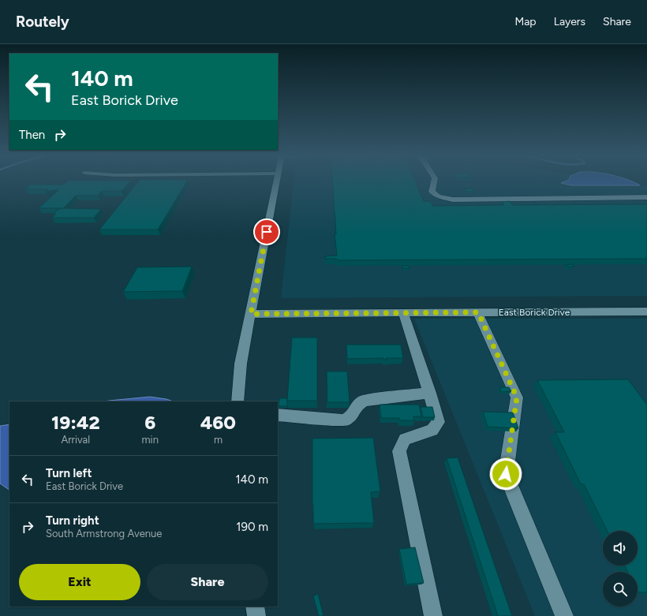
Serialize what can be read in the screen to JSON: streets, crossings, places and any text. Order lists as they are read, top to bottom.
{
  "streets": {
    "street": ["East Borick Drive"]
  },
  "page": {
    "header": "Routely",
    "nav": ["Map", "Layers", "Share"],
    "turn": ["140 m", "East Borick Drive"],
    "then": "Then",
    "eta": [
      "19:42",
      "Arrival",
      "6",
      "min",
      "460",
      "m"
    ],
    "list": [
      {
        "name": "Turn left",
        "note": "East Borick Drive",
        "value": "140 m"
      },
      {
        "name": "Turn right",
        "note": "South Armstrong Avenue",
        "value": "190 m"
      }
    ],
    "buttons": ["Exit", "Share"]
  }
}
